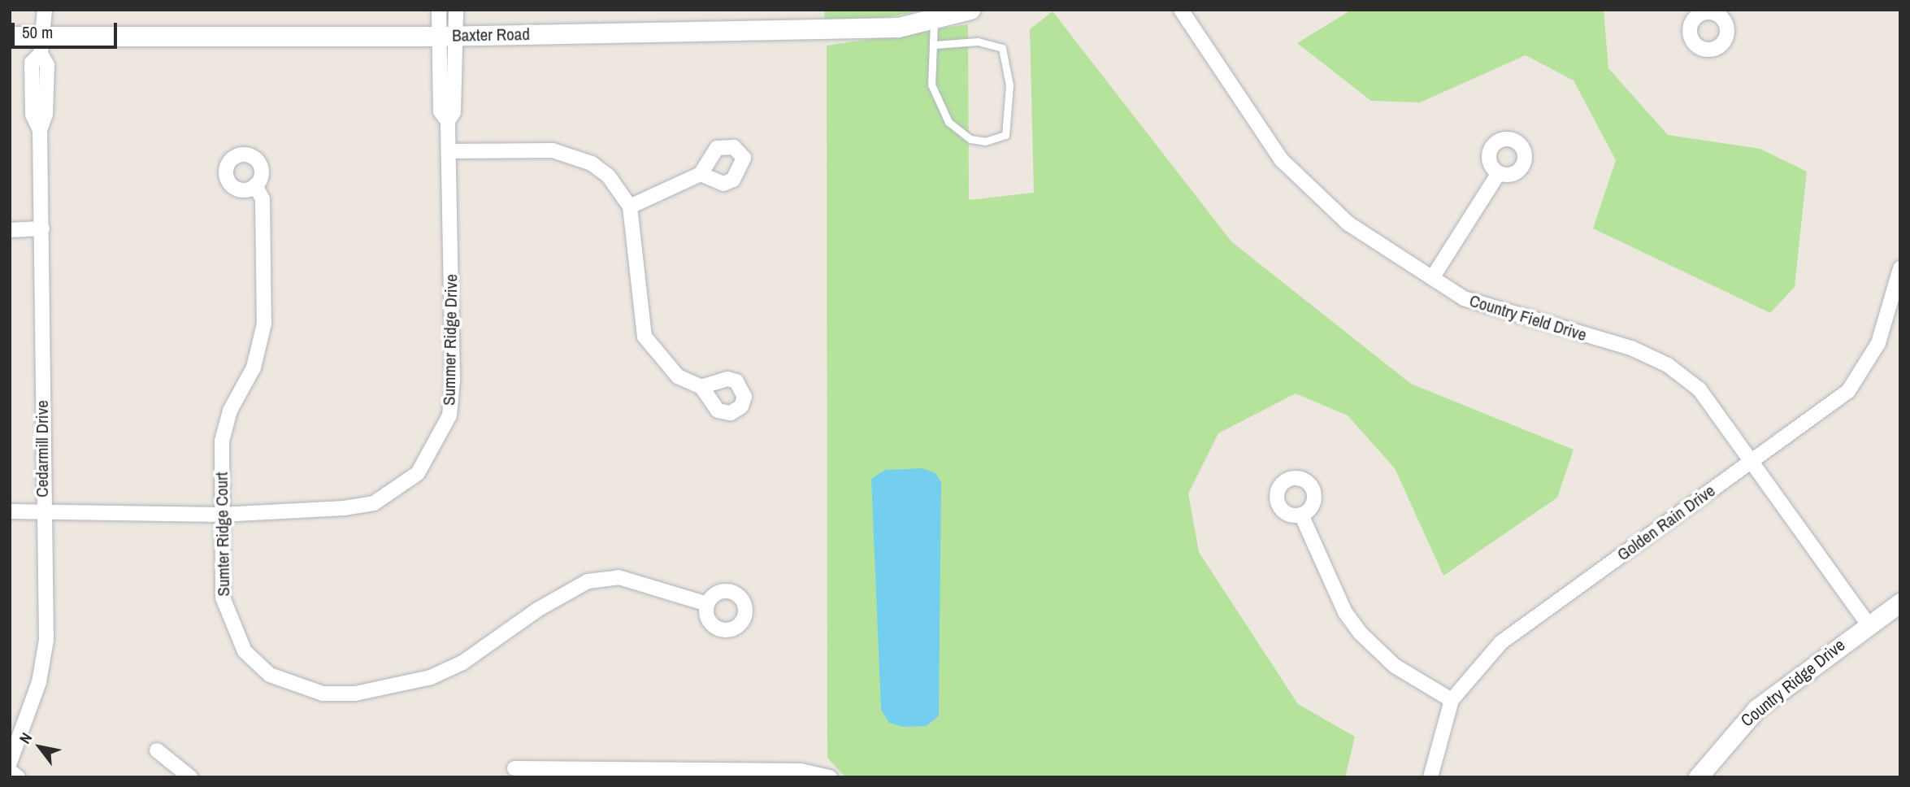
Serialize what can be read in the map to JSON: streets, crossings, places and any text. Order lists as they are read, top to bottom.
{
  "streets": {
    "main road": ["Baxter Road"],
    "street": [
      "Country Field Drive",
      "Summer Ridge Drive",
      "Cedarmill Drive",
      "Golden Rain Drive",
      "Sumter Ridge Court",
      "Country Ridge Drive"
    ]
  },
  "crossings": [
    ["Baxter Road", "Summer Ridge Drive"],
    ["Baxter Road", "Cedarmill Drive"],
    ["Country Field Drive", "Golden Rain Drive"],
    ["Country Field Drive", "Country Ridge Drive"],
    ["Summer Ridge Drive", "Cedarmill Drive"],
    ["Summer Ridge Drive", "Sumter Ridge Court"]
  ],
  "scale_bar": "50 m",
  "north": "top left"
}
